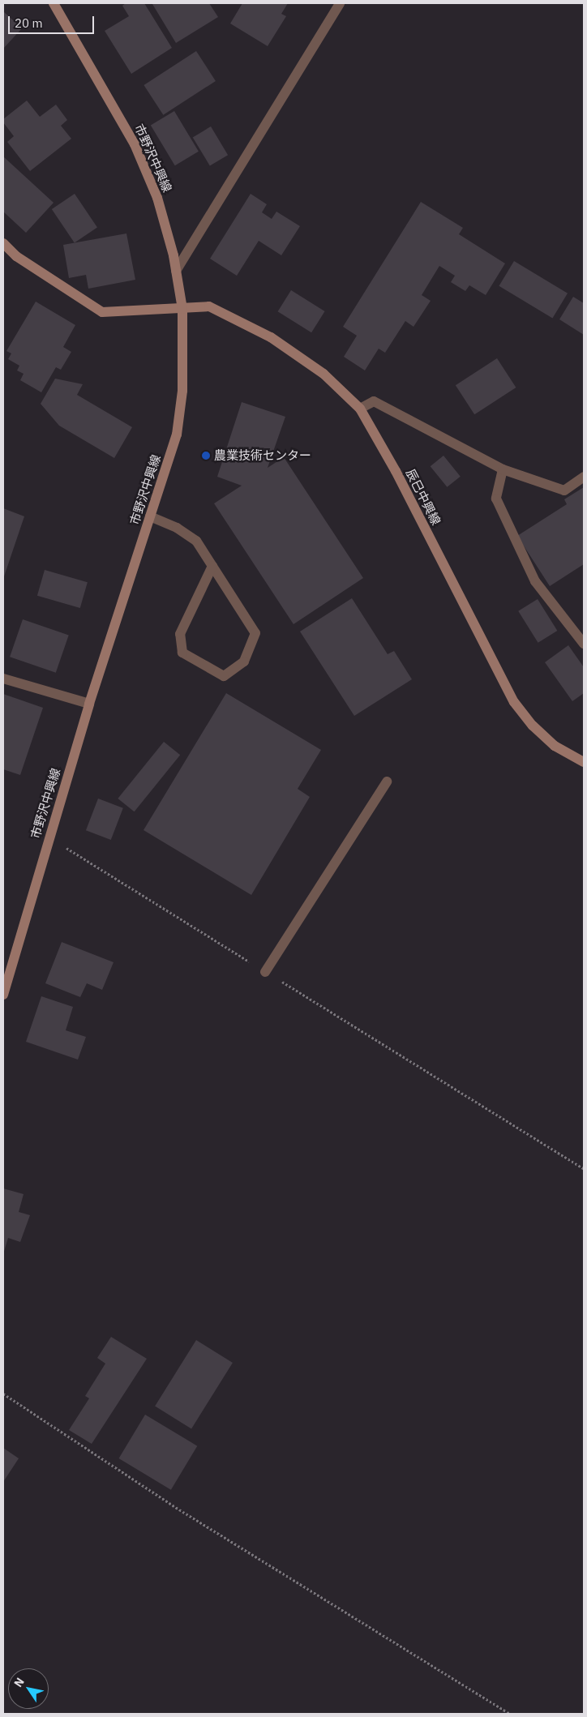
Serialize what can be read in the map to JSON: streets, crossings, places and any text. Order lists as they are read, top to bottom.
{
  "streets": {
    "main road": ["市野沢中興線", "辰巳中興線"]
  },
  "crossings": [
    ["市野沢中興線", "辰巳中興線"]
  ],
  "places": ["農業技術センター"],
  "scale_bar": "20 m",
  "north": "top left"
}
